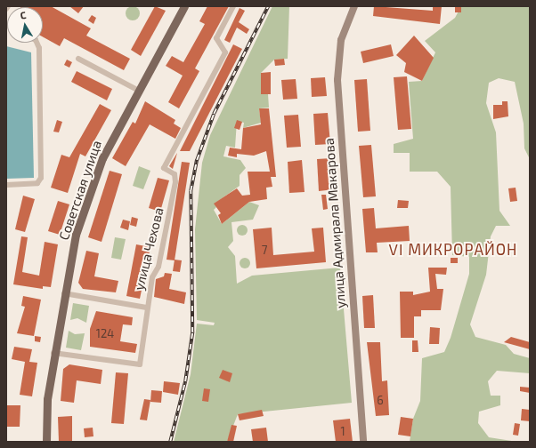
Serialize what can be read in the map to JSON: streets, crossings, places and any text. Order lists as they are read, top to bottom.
{
  "streets": {
    "main road": ["Советская улица", "улица Адмирала Макарова"],
    "street": ["улица Чехова"]
  },
  "crossings": [
    ["Советская улица", "улица Чехова"]
  ],
  "districts": ["VI МИКРОРАЙОН"],
  "house_numbers": [
    "7",
    "124",
    "6",
    "1"
  ],
  "north": "top"
}
